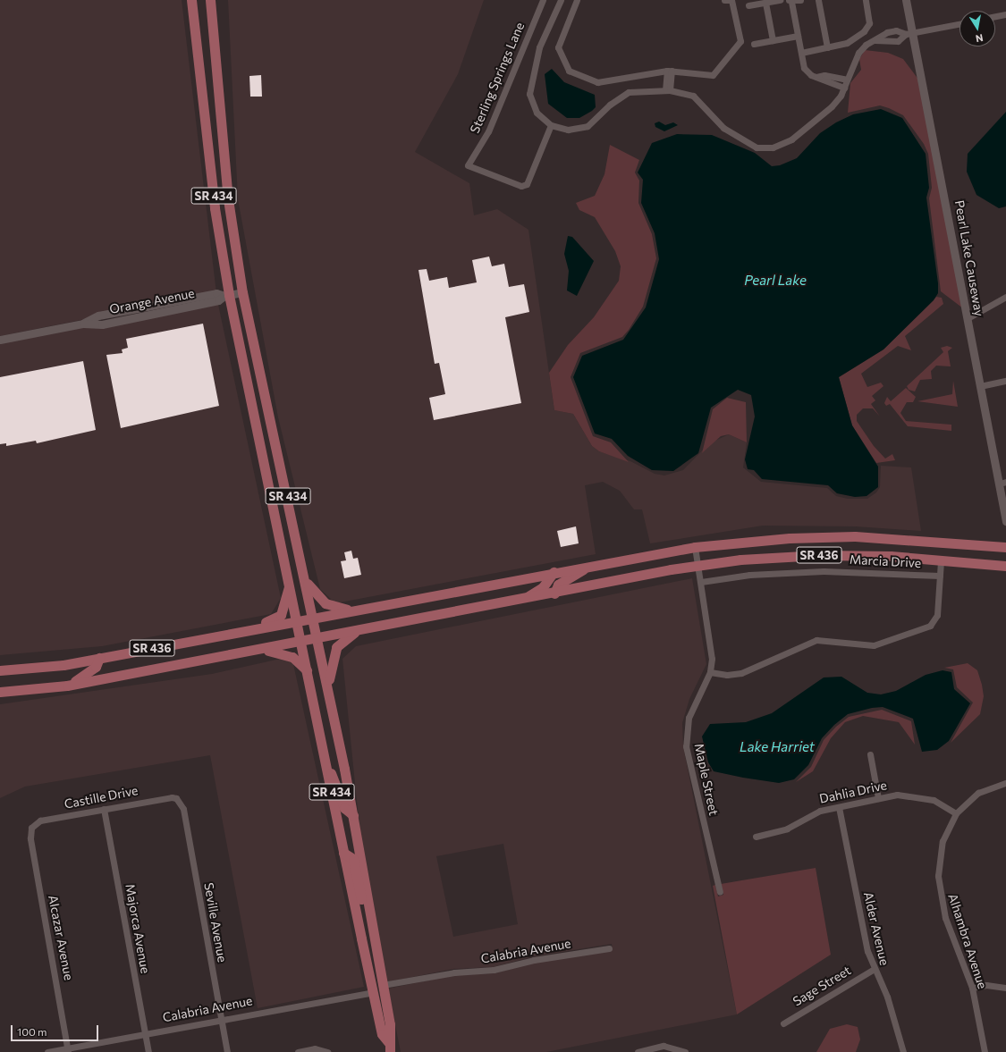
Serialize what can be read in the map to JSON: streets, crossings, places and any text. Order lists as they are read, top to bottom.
{
  "streets": {
    "main road": ["SR 434", "SR 436"],
    "street": [
      "Sterling Springs Lane",
      "Pearl Lake Causeway",
      "Orange Avenue",
      "Marcia Drive",
      "Maple Street",
      "Dahlia Drive",
      "Castille Drive",
      "Seville Avenue",
      "Majorca Avenue",
      "Alder Avenue",
      "Alcazar Avenue",
      "Alhambra Avenue",
      "Calabria Avenue",
      "Sage Street"
    ]
  },
  "crossings": [
    ["SR 434", "Orange Avenue"],
    ["SR 434", "SR 436"],
    ["SR 434", "Calabria Avenue"],
    ["SR 436", "Maple Street"],
    ["Marcia Drive", "Maple Street"],
    ["Dahlia Drive", "Alder Avenue"],
    ["Dahlia Drive", "Alhambra Avenue"],
    ["Castille Drive", "Seville Avenue"],
    ["Castille Drive", "Majorca Avenue"],
    ["Castille Drive", "Alcazar Avenue"],
    ["Seville Avenue", "Calabria Avenue"],
    ["Majorca Avenue", "Calabria Avenue"],
    ["Alder Avenue", "Sage Street"],
    ["Alcazar Avenue", "Calabria Avenue"]
  ],
  "water": ["Pearl Lake", "Lake Harriet"],
  "scale_bar": "100 m",
  "north": "bottom"
}
